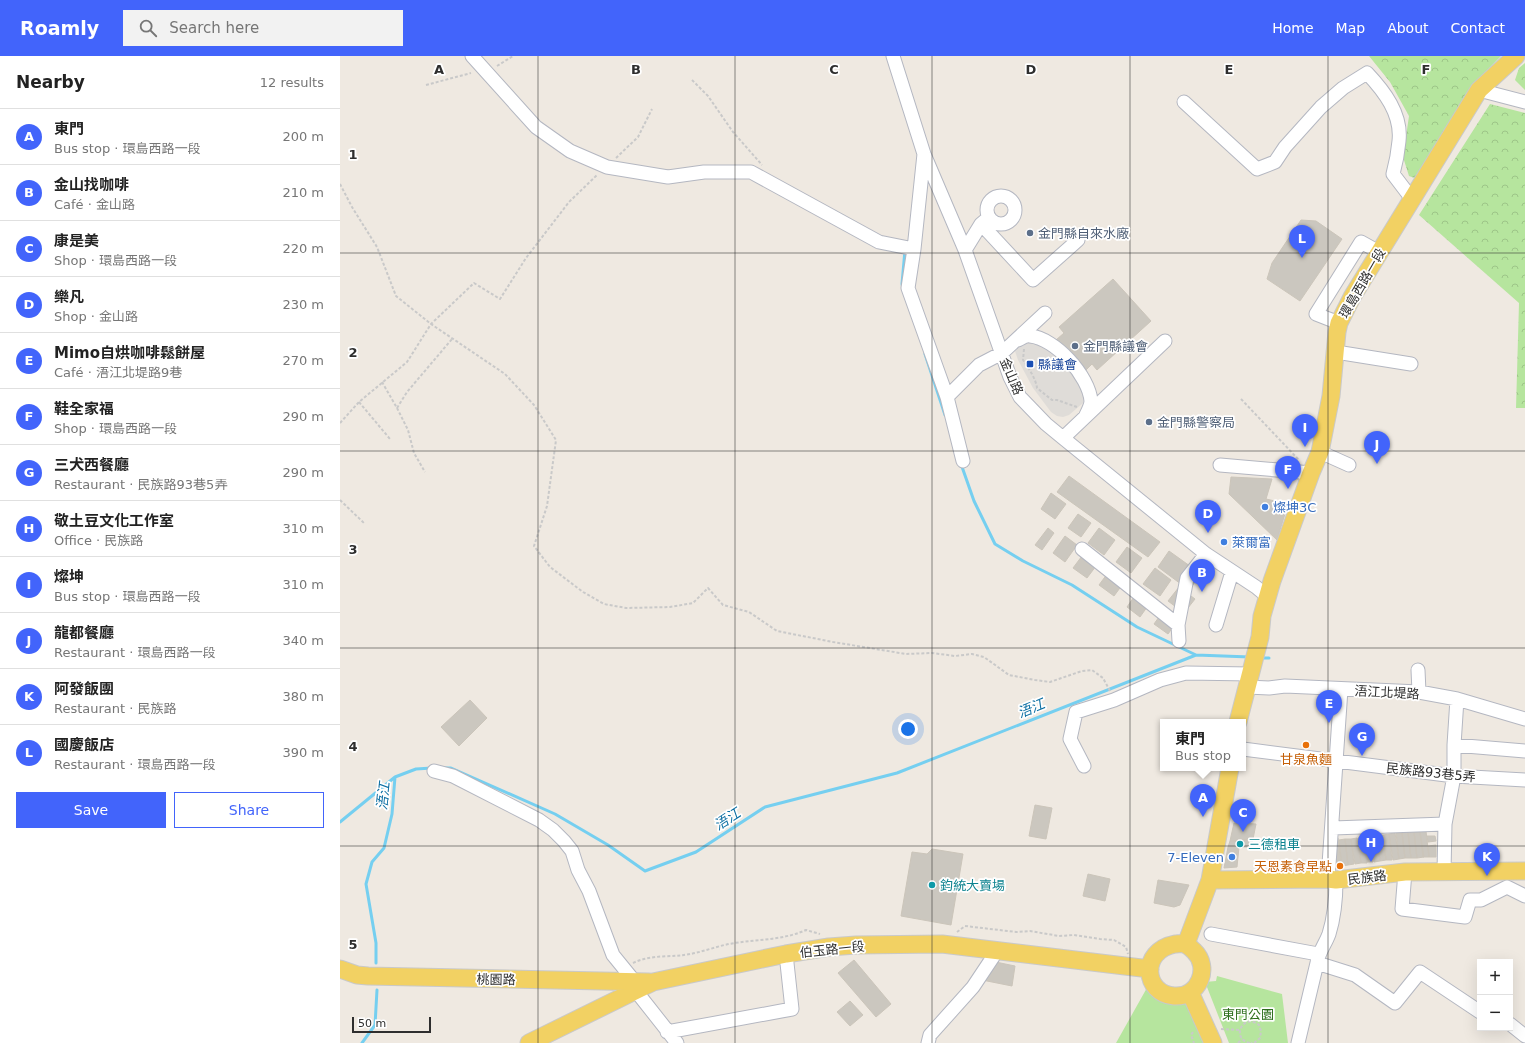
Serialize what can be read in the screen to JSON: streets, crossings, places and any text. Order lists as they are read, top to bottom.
{
  "streets": {
    "main road": [
      "環島西路一段",
      "民族路",
      "伯玉路一段",
      "桃園路"
    ],
    "street": ["金山路", "浯江北堤路", "民族路93巷5弄"]
  },
  "crossings": [
    ["環島西路一段", "金山路"],
    ["環島西路一段", "浯江北堤路"],
    ["伯玉路一段", "桃園路"]
  ],
  "water": ["浯江"],
  "parks": ["東門公園"],
  "places": {
    "other": [
      "金門縣自來水廠",
      "金門縣議會",
      "金門縣警察局",
      "燦坤3C",
      "萊爾富",
      "甘泉魚麵",
      "三德租車",
      "7-Eleven",
      "天恩素食早點",
      "鈞統大賣場"
    ],
    "transit": ["縣議會"]
  },
  "scale_bar": "50 m",
  "page": {
    "header": "Roamly",
    "search": "Search here",
    "nav": [
      "Home",
      "Map",
      "About",
      "Contact"
    ],
    "heading": ["Nearby", "12 results"],
    "list": [
      {
        "mark": "A",
        "name": "東門",
        "note": "Bus stop · 環島西路一段",
        "value": "200 m"
      },
      {
        "mark": "B",
        "name": "金山找咖啡",
        "note": "Café · 金山路",
        "value": "210 m"
      },
      {
        "mark": "C",
        "name": "康是美",
        "note": "Shop · 環島西路一段",
        "value": "220 m"
      },
      {
        "mark": "D",
        "name": "樂凡",
        "note": "Shop · 金山路",
        "value": "230 m"
      },
      {
        "mark": "E",
        "name": "Mimo自烘咖啡鬆餅屋",
        "note": "Café · 浯江北堤路9巷",
        "value": "270 m"
      },
      {
        "mark": "F",
        "name": "鞋全家福",
        "note": "Shop · 環島西路一段",
        "value": "290 m"
      },
      {
        "mark": "G",
        "name": "三犬西餐廳",
        "note": "Restaurant · 民族路93巷5弄",
        "value": "290 m"
      },
      {
        "mark": "H",
        "name": "敬土豆文化工作室",
        "note": "Office · 民族路",
        "value": "310 m"
      },
      {
        "mark": "I",
        "name": "燦坤",
        "note": "Bus stop · 環島西路一段",
        "value": "310 m"
      },
      {
        "mark": "J",
        "name": "龍都餐廳",
        "note": "Restaurant · 環島西路一段",
        "value": "340 m"
      },
      {
        "mark": "K",
        "name": "阿發飯團",
        "note": "Restaurant · 民族路",
        "value": "380 m"
      },
      {
        "mark": "L",
        "name": "國慶飯店",
        "note": "Restaurant · 環島西路一段",
        "value": "390 m"
      }
    ],
    "pins": [
      "L",
      "I",
      "J",
      "F",
      "D",
      "B",
      "E",
      "G",
      "A",
      "C",
      "H",
      "K"
    ],
    "popup": ["東門", "Bus stop"],
    "buttons": ["Save", "Share"],
    "map_buttons": ["+", "−"],
    "scale": "50 m"
  },
  "grid": {
    "columns": [
      "A",
      "B",
      "C",
      "D",
      "E",
      "F"
    ],
    "rows": [
      "1",
      "2",
      "3",
      "4",
      "5"
    ]
  }
}
